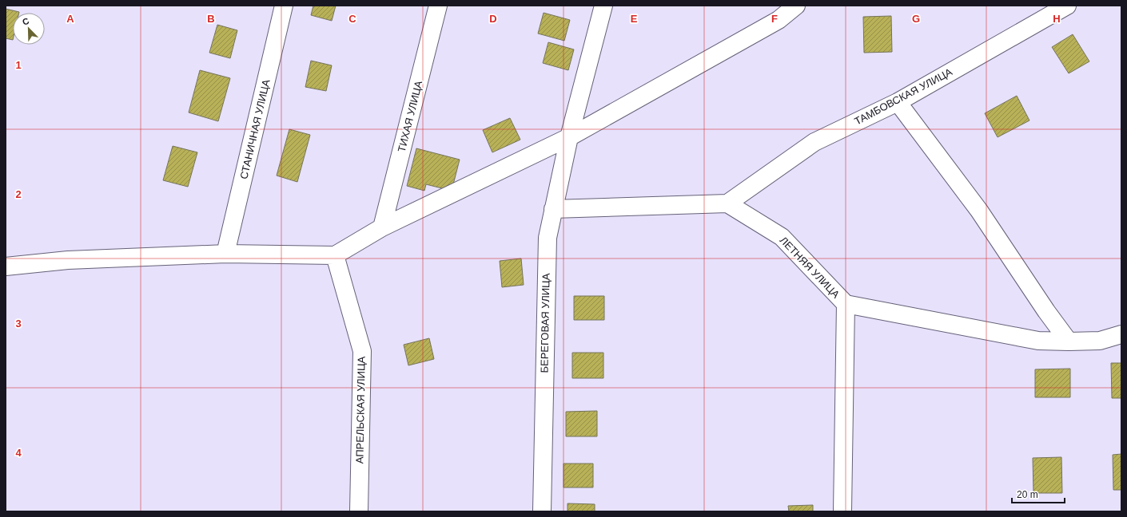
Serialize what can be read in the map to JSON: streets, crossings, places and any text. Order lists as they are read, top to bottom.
{
  "streets": {
    "street": [
      "ТАМБОВСКАЯ УЛИЦА",
      "ТИХАЯ УЛИЦА",
      "СТАНИЧНАЯ УЛИЦА",
      "ЛЕТНЯЯ УЛИЦА",
      "БЕРЕГОВАЯ УЛИЦА",
      "АПРЕЛЬСКАЯ УЛИЦА"
    ]
  },
  "crossings": [
    ["ТАМБОВСКАЯ УЛИЦА", "ЛЕТНЯЯ УЛИЦА"]
  ],
  "scale_bar": "20 m",
  "north": "top left",
  "grid": {
    "columns": [
      "A",
      "B",
      "C",
      "D",
      "E",
      "F",
      "G",
      "H"
    ],
    "rows": [
      "1",
      "2",
      "3",
      "4"
    ]
  }
}
